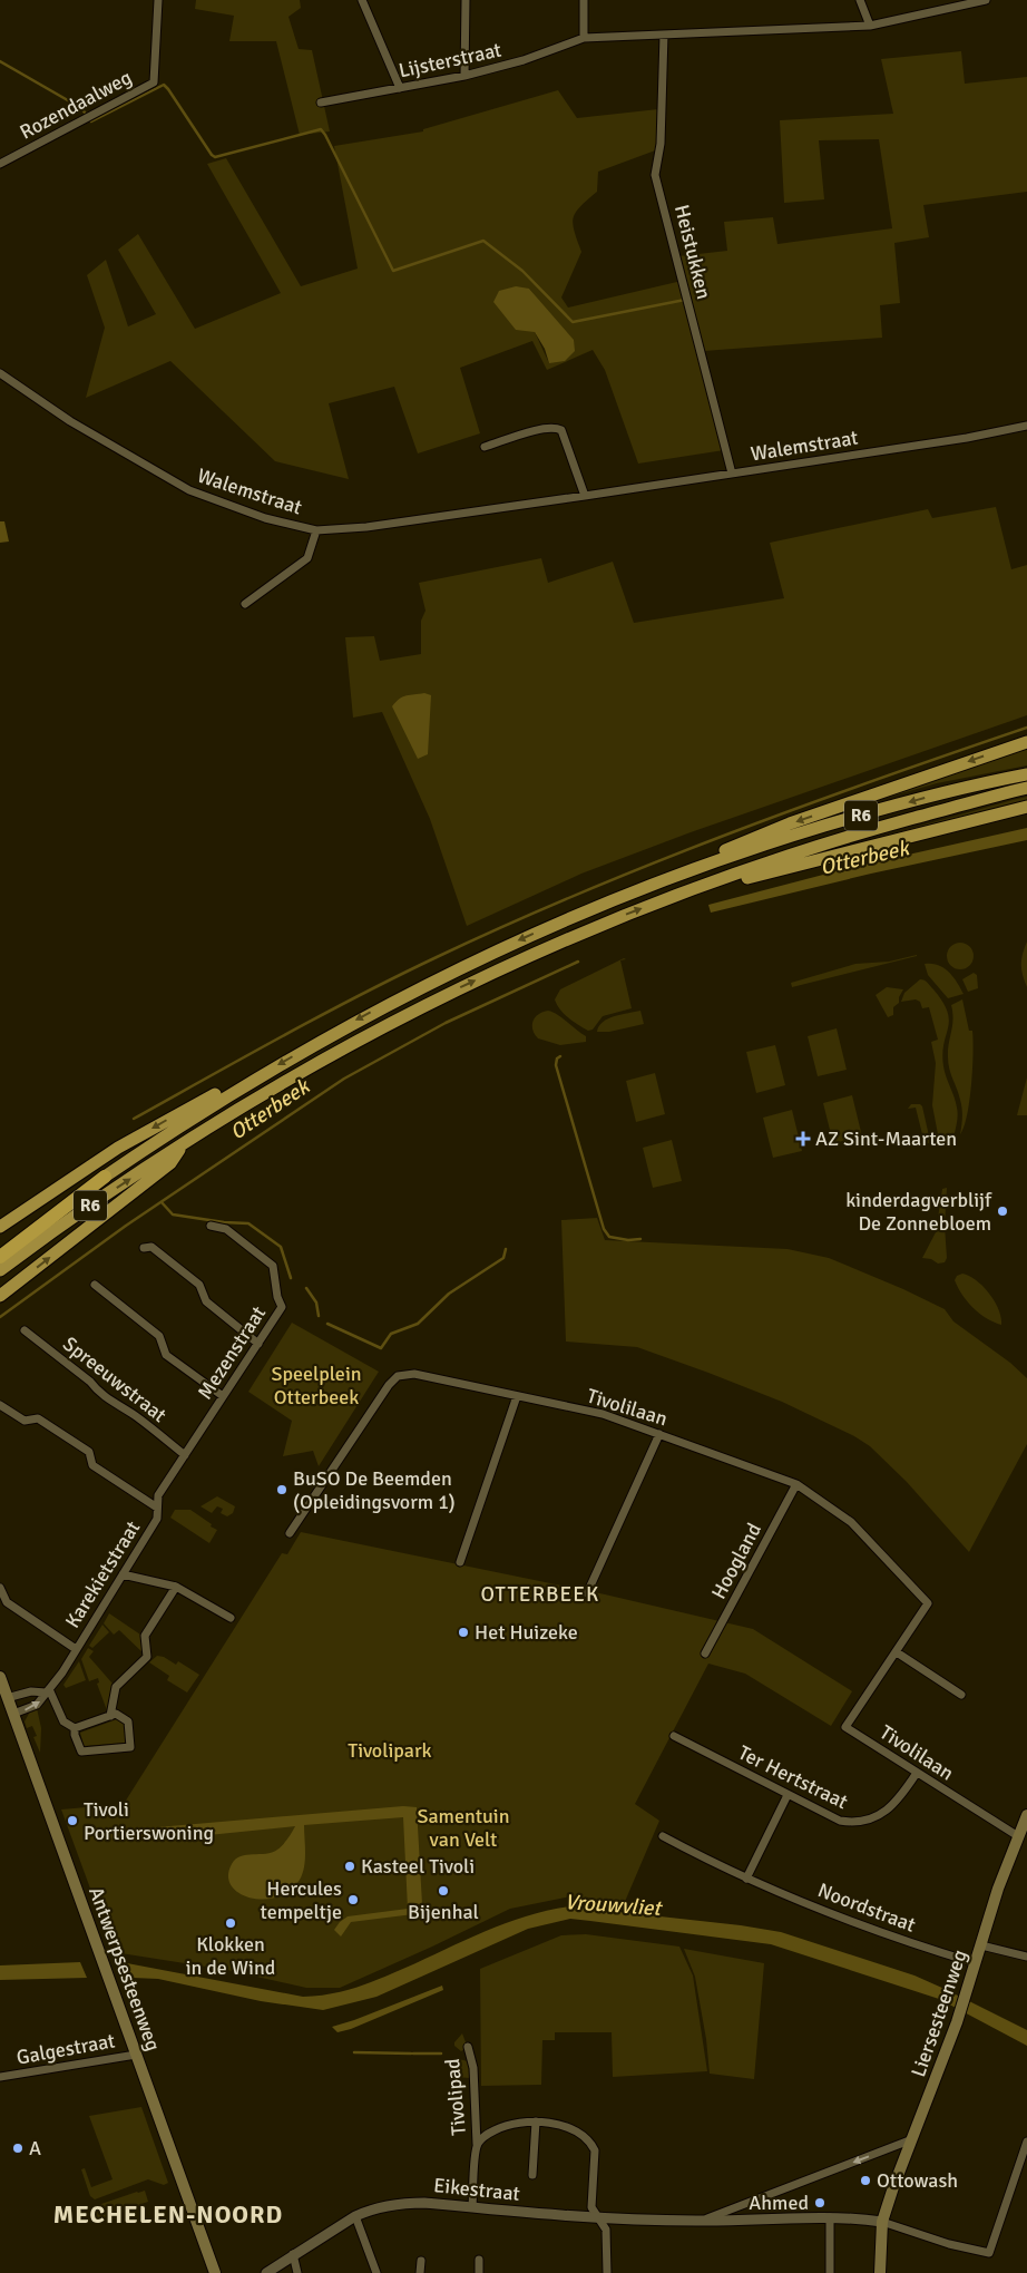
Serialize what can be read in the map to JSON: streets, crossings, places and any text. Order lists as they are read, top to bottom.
{
  "streets": {
    "highway": ["R6"],
    "main road": ["Antwerpsesteenweg", "Liersesteenweg"],
    "street": [
      "Lijsterstraat",
      "Rozendaalweg",
      "Heistukken",
      "Walemstraat",
      "Mezenstraat",
      "Spreeuwstraat",
      "Tivolilaan",
      "Hoogland",
      "Karekietstraat",
      "Ter Hertstraat",
      "Noordstraat",
      "Galgestraat",
      "Tivolipad",
      "Eikestraat"
    ]
  },
  "crossings": [
    ["Lijsterstraat", "Heistukken"],
    ["Heistukken", "Walemstraat"],
    ["Mezenstraat", "Spreeuwstraat"],
    ["Mezenstraat", "Karekietstraat"],
    ["Tivolilaan", "Hoogland"],
    ["Tivolilaan", "Ter Hertstraat"],
    ["Tivolilaan", "Liersesteenweg"],
    ["Karekietstraat", "Antwerpsesteenweg"],
    ["Noordstraat", "Liersesteenweg"],
    ["Antwerpsesteenweg", "Galgestraat"],
    ["Liersesteenweg", "Eikestraat"],
    ["Tivolipad", "Eikestraat"]
  ],
  "districts": ["OTTERBEEK", "MECHELEN-NOORD"],
  "water": ["Otterbeek", "Vrouwvliet"],
  "parks": ["Speelplein Otterbeek", "Tivolipark", "Samentuin van Velt"],
  "places": {
    "health": ["AZ Sint-Maarten"],
    "other": [
      "kinderdagverblijf De Zonnebloem",
      "BuSO De Beemden (Opleidingsvorm 1)",
      "Het Huizeke",
      "Tivoli Portierswoning",
      "Kasteel Tivoli",
      "Bijenhal",
      "Hercules tempeltje",
      "Klokken in de Wind",
      "A",
      "Ottowash",
      "Ahmed"
    ]
  }
}
